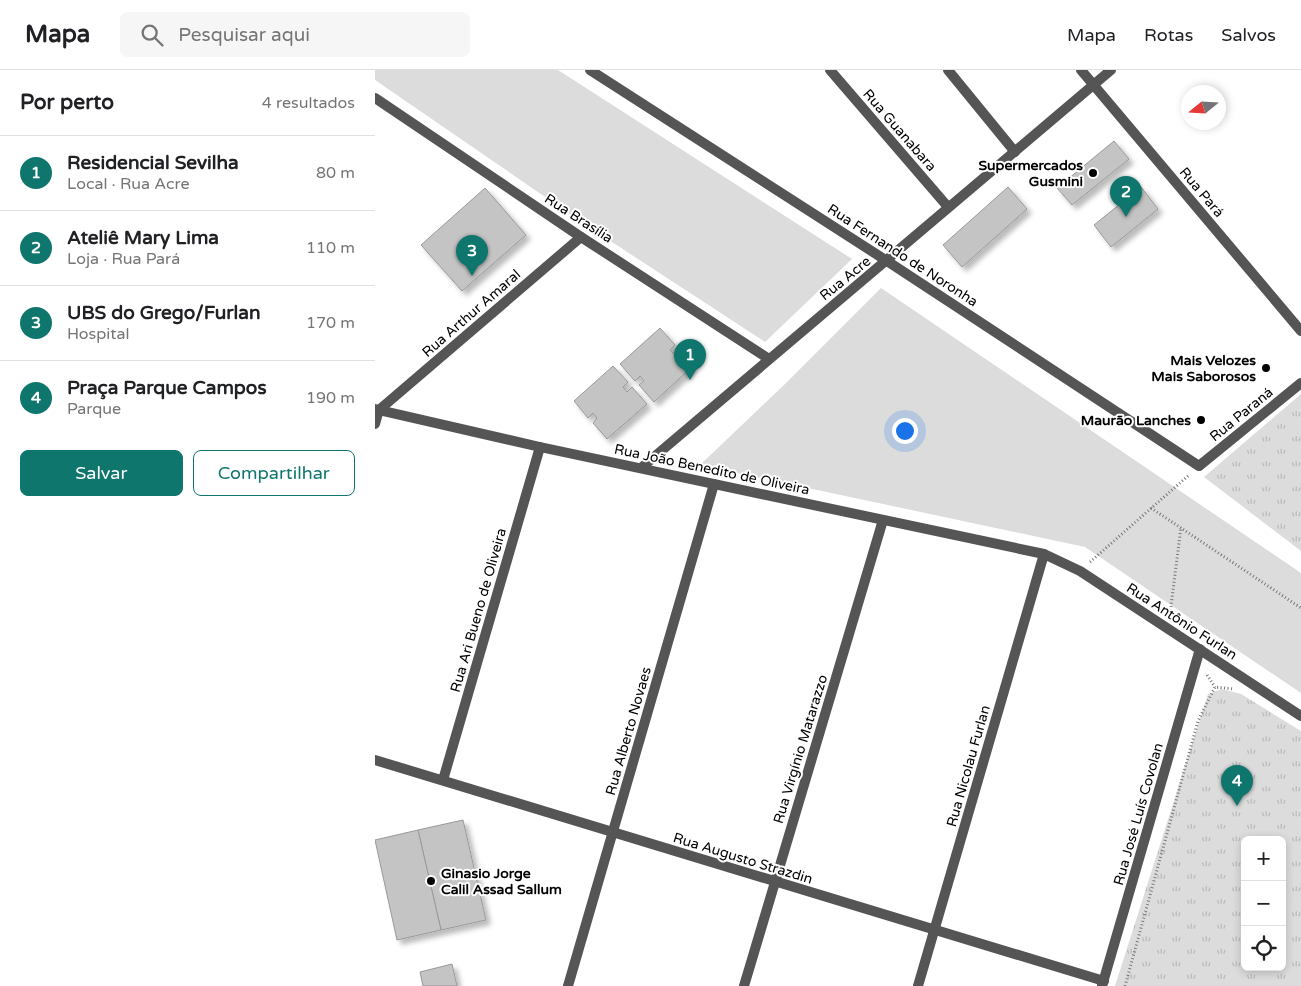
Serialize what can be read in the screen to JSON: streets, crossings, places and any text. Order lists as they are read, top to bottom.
{
  "streets": {
    "street": [
      "Rua Guanabara",
      "Rua Pará",
      "Rua Brasília",
      "Rua Fernando de Noronha",
      "Rua Acre",
      "Rua Arthur Amaral",
      "Rua Paraná",
      "Rua João Benedito de Oliveira",
      "Rua Ari Bueno de Oliveira",
      "Rua Antônio Furlan",
      "Rua Alberto Novaes",
      "Rua Virgínio Matarazzo",
      "Rua Nicolau Furlan",
      "Rua José Luís Covolan",
      "Rua Augusto Strazdin"
    ]
  },
  "crossings": [
    ["Rua Guanabara", "Rua Acre"],
    ["Rua Pará", "Rua Acre"],
    ["Rua Brasília", "Rua Acre"],
    ["Rua Brasília", "Rua Arthur Amaral"],
    ["Rua Fernando de Noronha", "Rua Acre"],
    ["Rua Fernando de Noronha", "Rua Paraná"],
    ["Rua Acre", "Rua João Benedito de Oliveira"],
    ["Rua Arthur Amaral", "Rua João Benedito de Oliveira"],
    ["Rua João Benedito de Oliveira", "Rua Ari Bueno de Oliveira"],
    ["Rua João Benedito de Oliveira", "Rua Antônio Furlan"],
    ["Rua João Benedito de Oliveira", "Rua Alberto Novaes"],
    ["Rua João Benedito de Oliveira", "Rua Virgínio Matarazzo"],
    ["Rua João Benedito de Oliveira", "Rua Nicolau Furlan"],
    ["Rua Ari Bueno de Oliveira", "Rua Augusto Strazdin"],
    ["Rua Antônio Furlan", "Rua Nicolau Furlan"],
    ["Rua Antônio Furlan", "Rua José Luís Covolan"],
    ["Rua Alberto Novaes", "Rua Augusto Strazdin"],
    ["Rua Virgínio Matarazzo", "Rua Augusto Strazdin"],
    ["Rua Nicolau Furlan", "Rua Augusto Strazdin"],
    ["Rua José Luís Covolan", "Rua Augusto Strazdin"]
  ],
  "places": [
    "Supermercados Gusmini",
    "Mais Velozes Mais Saborosos",
    "Maurão Lanches",
    "Ginasio Jorge Calil Assad Sallum"
  ],
  "north": "left",
  "page": {
    "header": "Mapa",
    "search": "Pesquisar aqui",
    "nav": ["Mapa", "Rotas", "Salvos"],
    "heading": ["Por perto", "4 resultados"],
    "list": [
      {
        "mark": "1",
        "name": "Residencial Sevilha",
        "note": "Local · Rua Acre",
        "value": "80 m"
      },
      {
        "mark": "2",
        "name": "Ateliê Mary Lima",
        "note": "Loja · Rua Pará",
        "value": "110 m"
      },
      {
        "mark": "3",
        "name": "UBS do Grego/Furlan",
        "note": "Hospital",
        "value": "170 m"
      },
      {
        "mark": "4",
        "name": "Praça Parque Campos",
        "note": "Parque",
        "value": "190 m"
      }
    ],
    "pins": [
      "2",
      "3",
      "1",
      "4"
    ],
    "buttons": ["Salvar", "Compartilhar"],
    "map_buttons": ["+", "−"]
  }
}
